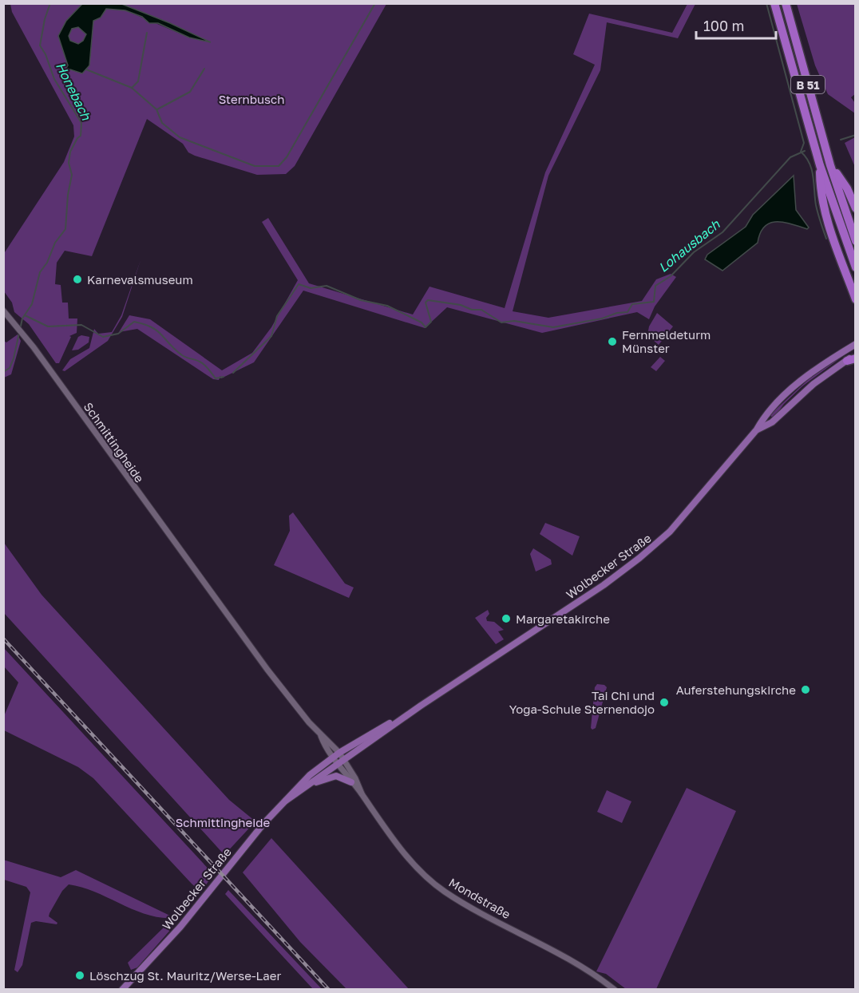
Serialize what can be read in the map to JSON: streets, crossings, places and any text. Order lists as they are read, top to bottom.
{
  "streets": {
    "highway": ["B 51"],
    "main road": ["Wolbecker Straße"],
    "street": ["Schmittingheide", "Mondstraße"]
  },
  "crossings": [
    ["Schmittingheide", "Wolbecker Straße"],
    ["Schmittingheide", "Mondstraße"],
    ["Wolbecker Straße", "Mondstraße"]
  ],
  "water": ["Honebach", "Lohausbach"],
  "parks": ["Sternbusch", "Schmittingheide"],
  "places": [
    "Karnevalsmuseum",
    "Fernmeldeturm Münster",
    "Margaretakirche",
    "Auferstehungskirche",
    "Tai Chi und Yoga-Schule Sternendojo",
    "Löschzug St. Mauritz/Werse-Laer"
  ],
  "scale_bar": "100 m"
}
